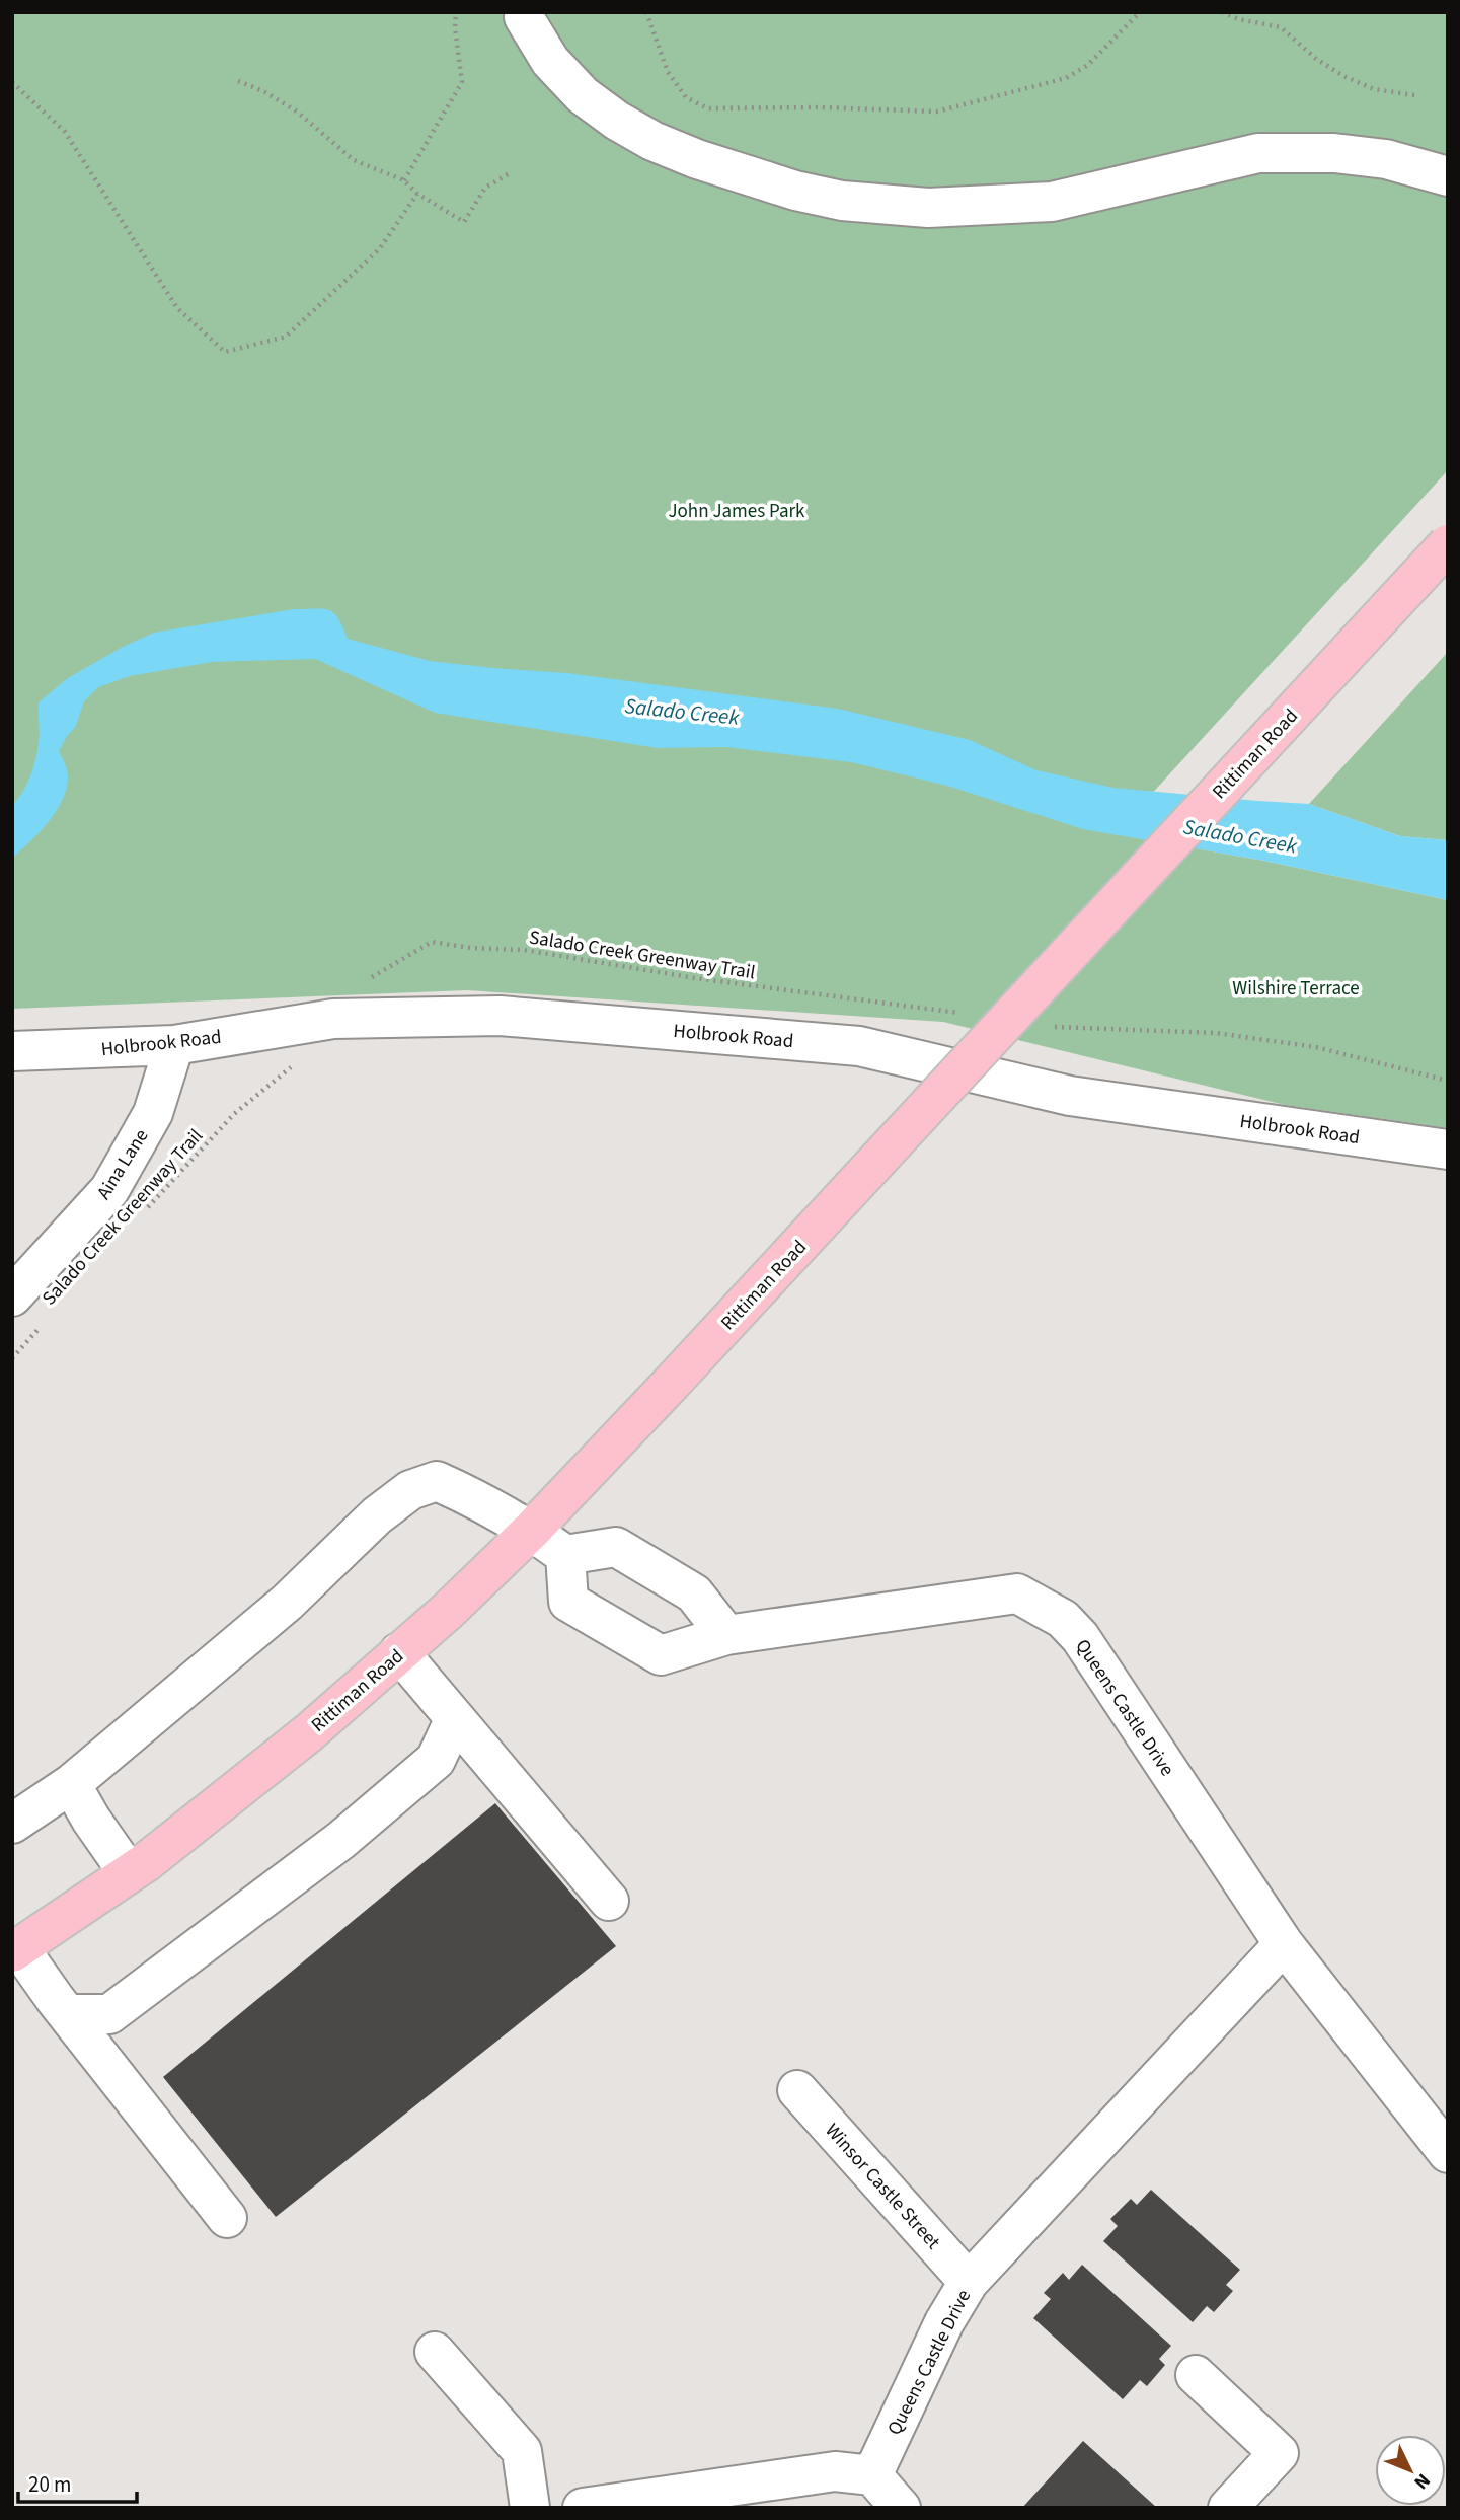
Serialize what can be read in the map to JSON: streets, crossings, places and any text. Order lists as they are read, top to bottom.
{
  "streets": {
    "main road": ["Rittiman Road"],
    "street": [
      "Holbrook Road",
      "Aina Lane",
      "Queens Castle Drive",
      "Winsor Castle Street"
    ],
    "path": ["Salado Creek Greenway Trail"]
  },
  "crossings": [
    ["Salado Creek Greenway Trail", "Holbrook Road"],
    ["Holbrook Road", "Aina Lane"],
    ["Queens Castle Drive", "Winsor Castle Street"]
  ],
  "water": ["Salado Creek"],
  "parks": ["John James Park", "Wilshire Terrace"],
  "scale_bar": "20 m",
  "north": "bottom right"
}
